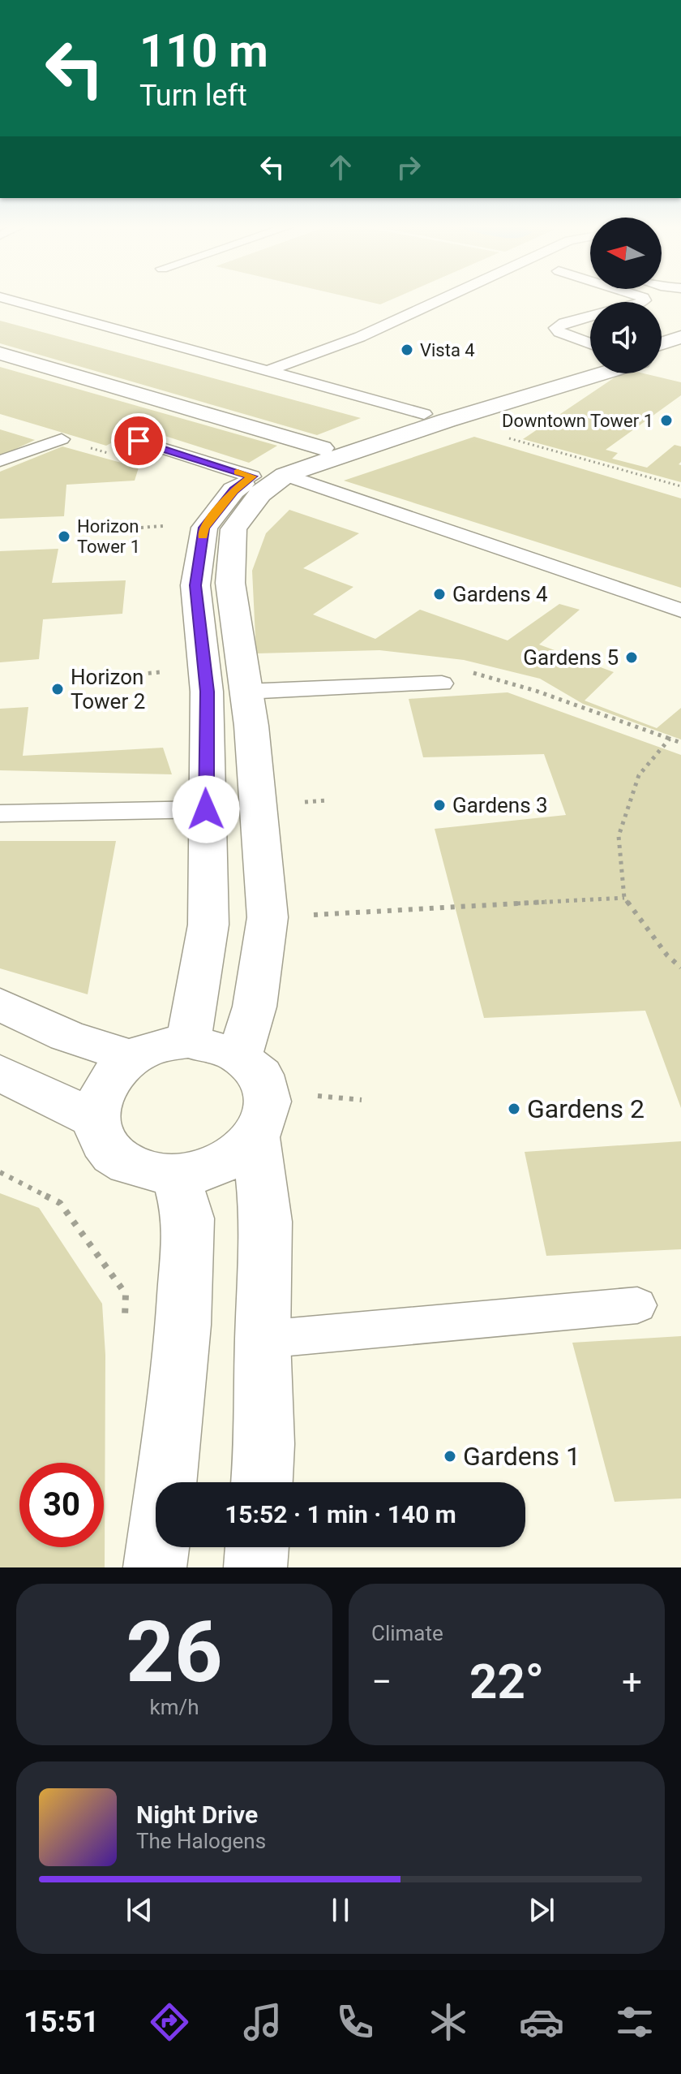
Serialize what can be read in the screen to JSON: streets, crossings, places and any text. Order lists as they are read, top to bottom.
{
  "places": [
    "Vista 4",
    "Downtown Tower 1",
    "Horizon Tower 1",
    "Gardens 4",
    "Gardens 5",
    "Horizon Tower 2",
    "Gardens 3",
    "Gardens 2",
    "Gardens 1"
  ],
  "north": "left",
  "page": {
    "turn": ["110 m", "Turn left"],
    "limit": "30",
    "trip": "15:52 · 1 min · 140 m",
    "tile": [
      ["26", "km/h"],
      "Climate"
    ],
    "heat": ["−", "22°", "+"],
    "song": ["Night Drive", "The Halogens"],
    "tabs": "15:51"
  }
}
